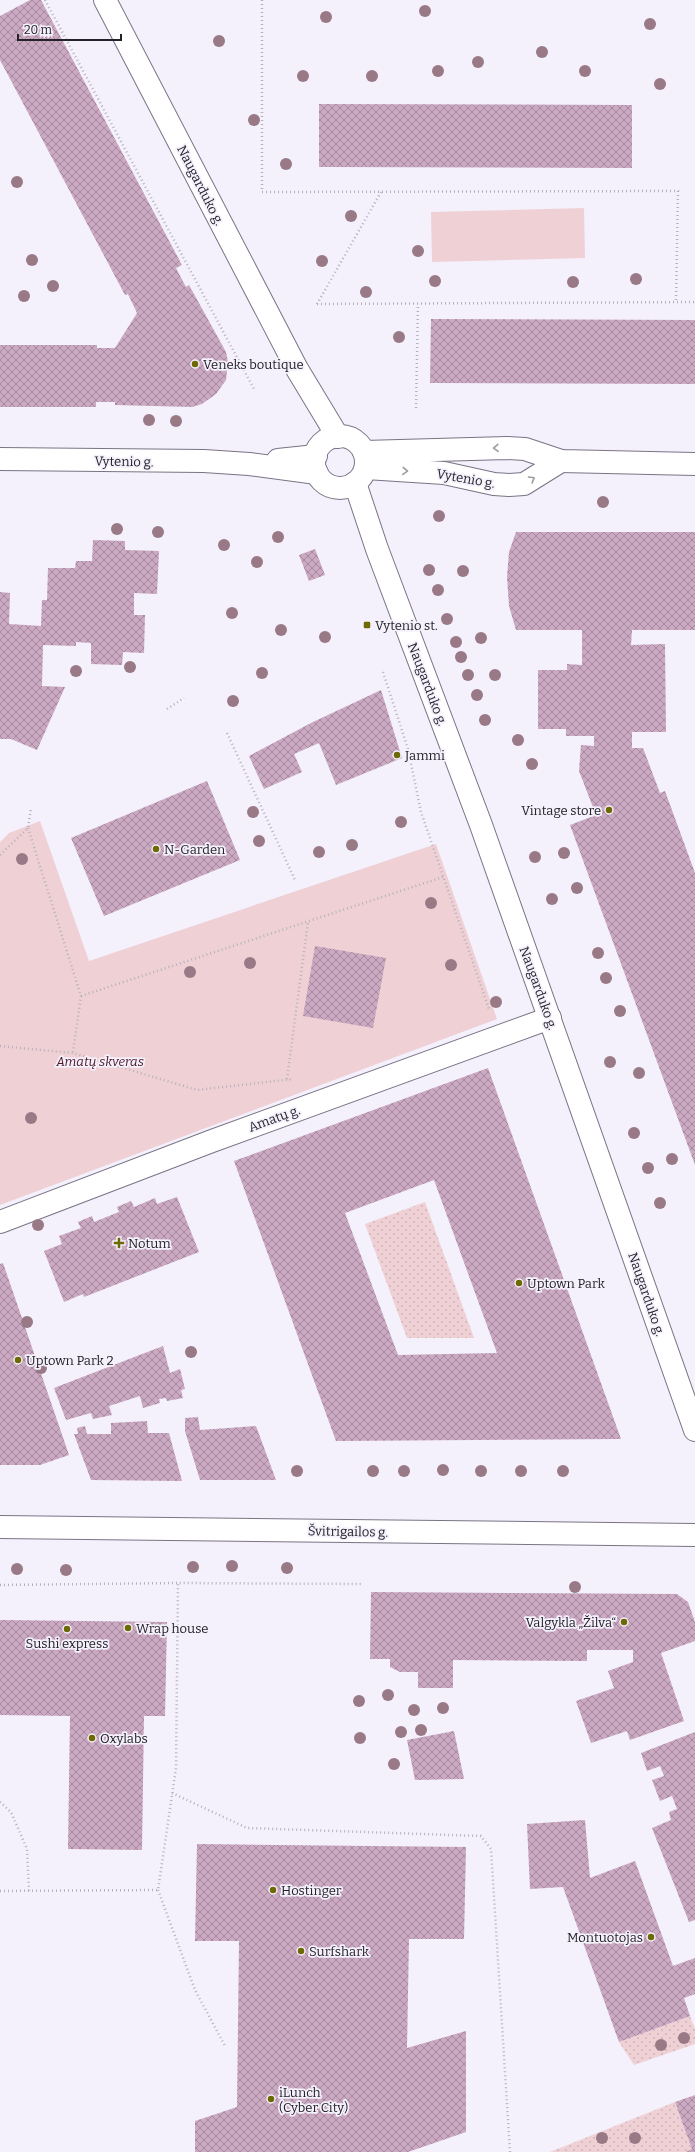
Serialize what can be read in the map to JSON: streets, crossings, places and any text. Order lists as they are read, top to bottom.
{
  "streets": {
    "main road": [
      "Naugarduko g.",
      "Vytenio g.",
      "Amatų g.",
      "Švitrigailos g."
    ]
  },
  "crossings": [
    ["Naugarduko g.", "Vytenio g."],
    ["Naugarduko g.", "Amatų g."]
  ],
  "parks": ["Amatų skveras"],
  "places": {
    "other": [
      "Veneks boutique",
      "Jammi",
      "Vintage store",
      "N-Garden",
      "Uptown Park",
      "Uptown Park 2",
      "Valgykla „Žilva“",
      "Wrap house",
      "Sushi express",
      "Oxylabs",
      "Hostinger",
      "Montuotojas",
      "Surfshark",
      "iLunch (Cyber City)"
    ],
    "transit": ["Vytenio st."],
    "health": ["Notum"]
  },
  "scale_bar": "20 m"
}
